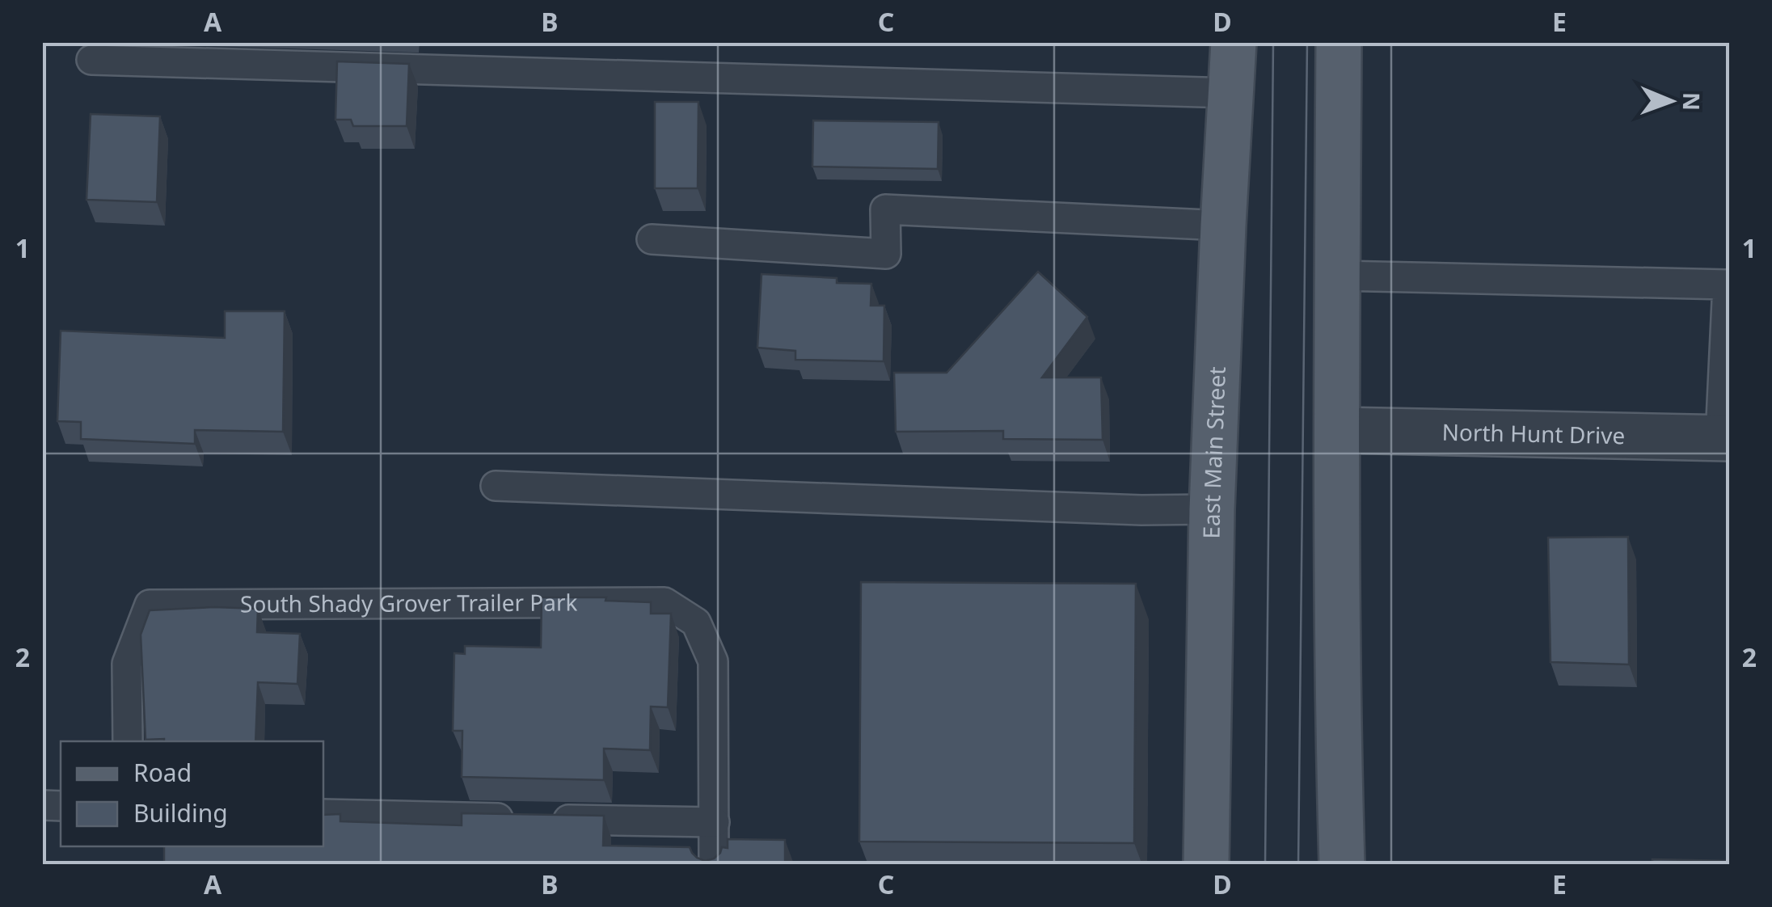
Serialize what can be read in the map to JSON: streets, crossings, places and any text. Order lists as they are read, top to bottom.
{
  "streets": {
    "main road": ["East Main Street"],
    "street": ["North Hunt Drive"],
    "lane": ["South Shady Grover Trailer Park"]
  },
  "legend": ["Road", "Building"],
  "north": "right",
  "grid": {
    "columns": [
      "A",
      "B",
      "C",
      "D",
      "E"
    ],
    "rows": ["1", "2"]
  }
}
